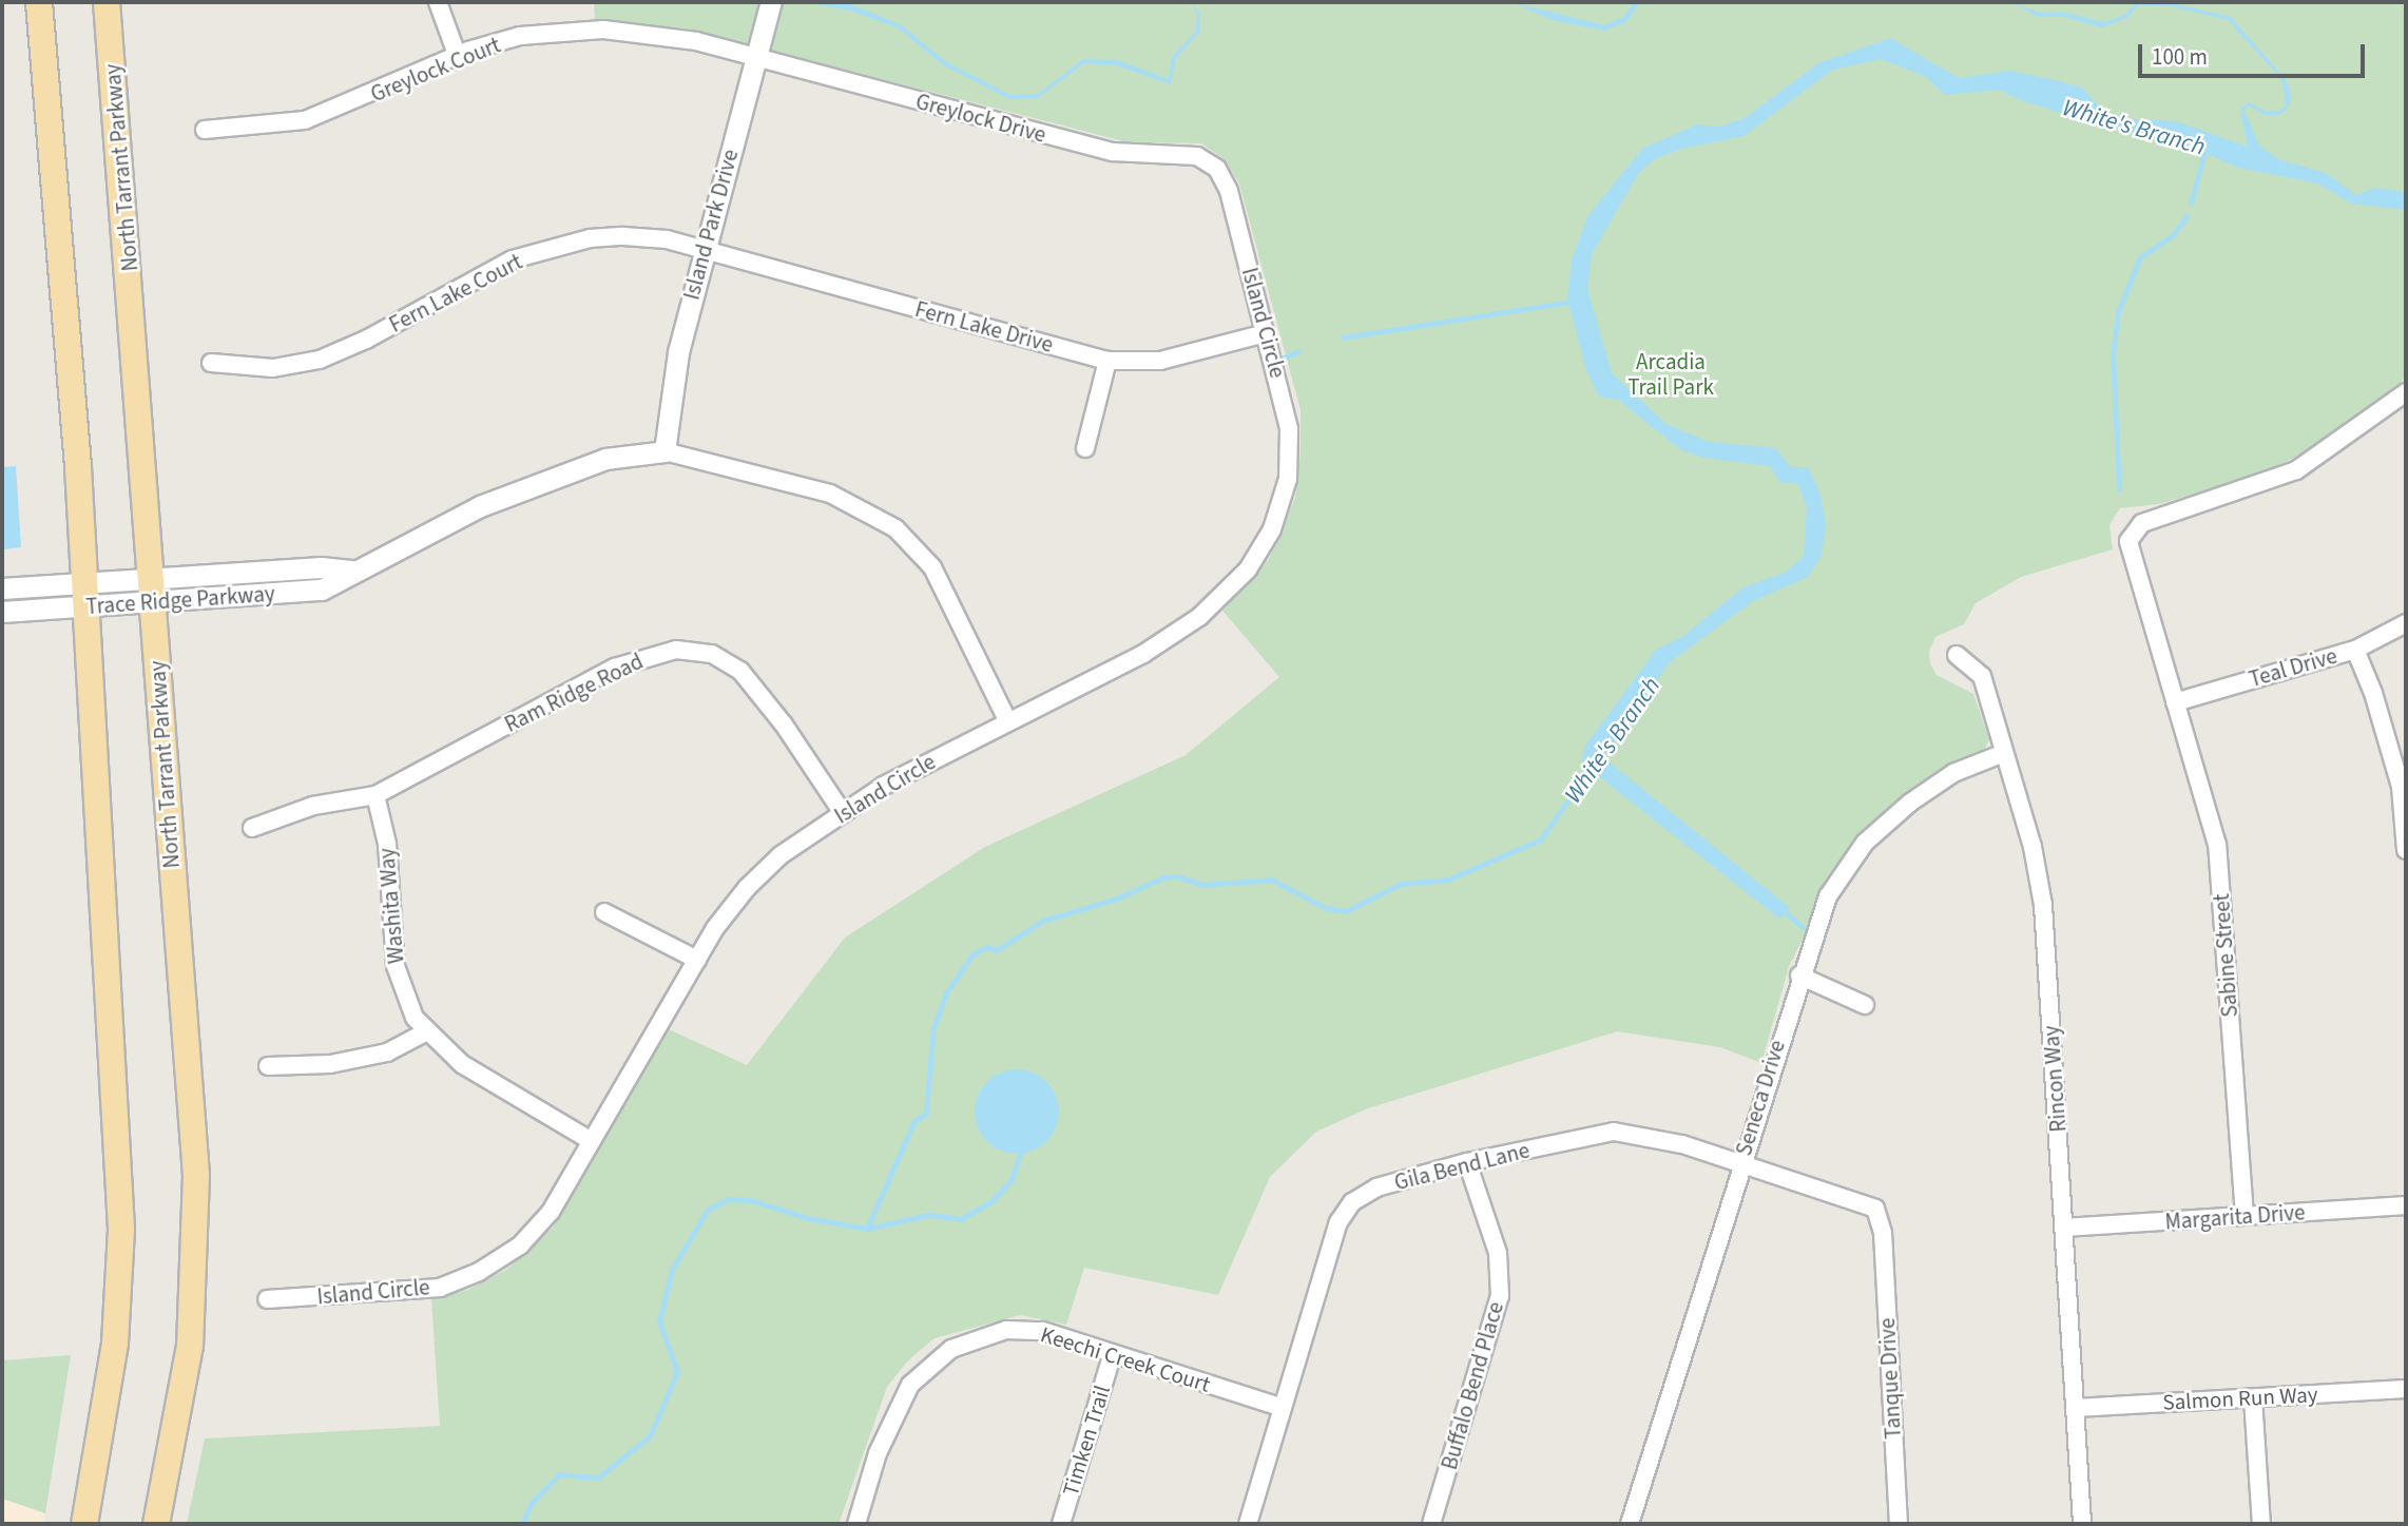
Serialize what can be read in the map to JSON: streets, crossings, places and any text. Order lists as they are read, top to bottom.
{
  "streets": {
    "main road": ["North Tarrant Parkway"],
    "street": [
      "Greylock Court",
      "Greylock Drive",
      "Island Park Drive",
      "Fern Lake Court",
      "Island Circle",
      "Fern Lake Drive",
      "Trace Ridge Parkway",
      "Teal Drive",
      "Ram Ridge Road",
      "Washita Way",
      "Sabine Street",
      "Rincon Way",
      "Seneca Drive",
      "Gila Bend Lane",
      "Margarita Drive",
      "Keechi Creek Court",
      "Tanque Drive",
      "Buffalo Bend Place",
      "Salmon Run Way",
      "Timken Trail"
    ]
  },
  "crossings": [
    ["Greylock Court", "Greylock Drive"],
    ["Greylock Court", "Island Park Drive"],
    ["Greylock Drive", "Island Park Drive"],
    ["Greylock Drive", "Island Circle"],
    ["North Tarrant Parkway", "Trace Ridge Parkway"],
    ["Island Park Drive", "Fern Lake Court"],
    ["Island Park Drive", "Fern Lake Drive"],
    ["Island Park Drive", "Trace Ridge Parkway"],
    ["Fern Lake Court", "Fern Lake Drive"],
    ["Island Circle", "Fern Lake Drive"],
    ["Island Circle", "Trace Ridge Parkway"],
    ["Island Circle", "Ram Ridge Road"],
    ["Island Circle", "Washita Way"],
    ["Teal Drive", "Sabine Street"],
    ["Ram Ridge Road", "Washita Way"],
    ["Sabine Street", "Margarita Drive"],
    ["Rincon Way", "Seneca Drive"],
    ["Rincon Way", "Margarita Drive"],
    ["Rincon Way", "Salmon Run Way"],
    ["Seneca Drive", "Gila Bend Lane"],
    ["Gila Bend Lane", "Keechi Creek Court"],
    ["Gila Bend Lane", "Tanque Drive"],
    ["Gila Bend Lane", "Buffalo Bend Place"],
    ["Keechi Creek Court", "Timken Trail"]
  ],
  "water": ["White's Branch"],
  "parks": ["Arcadia Trail Park"],
  "scale_bar": "100 m"
}
